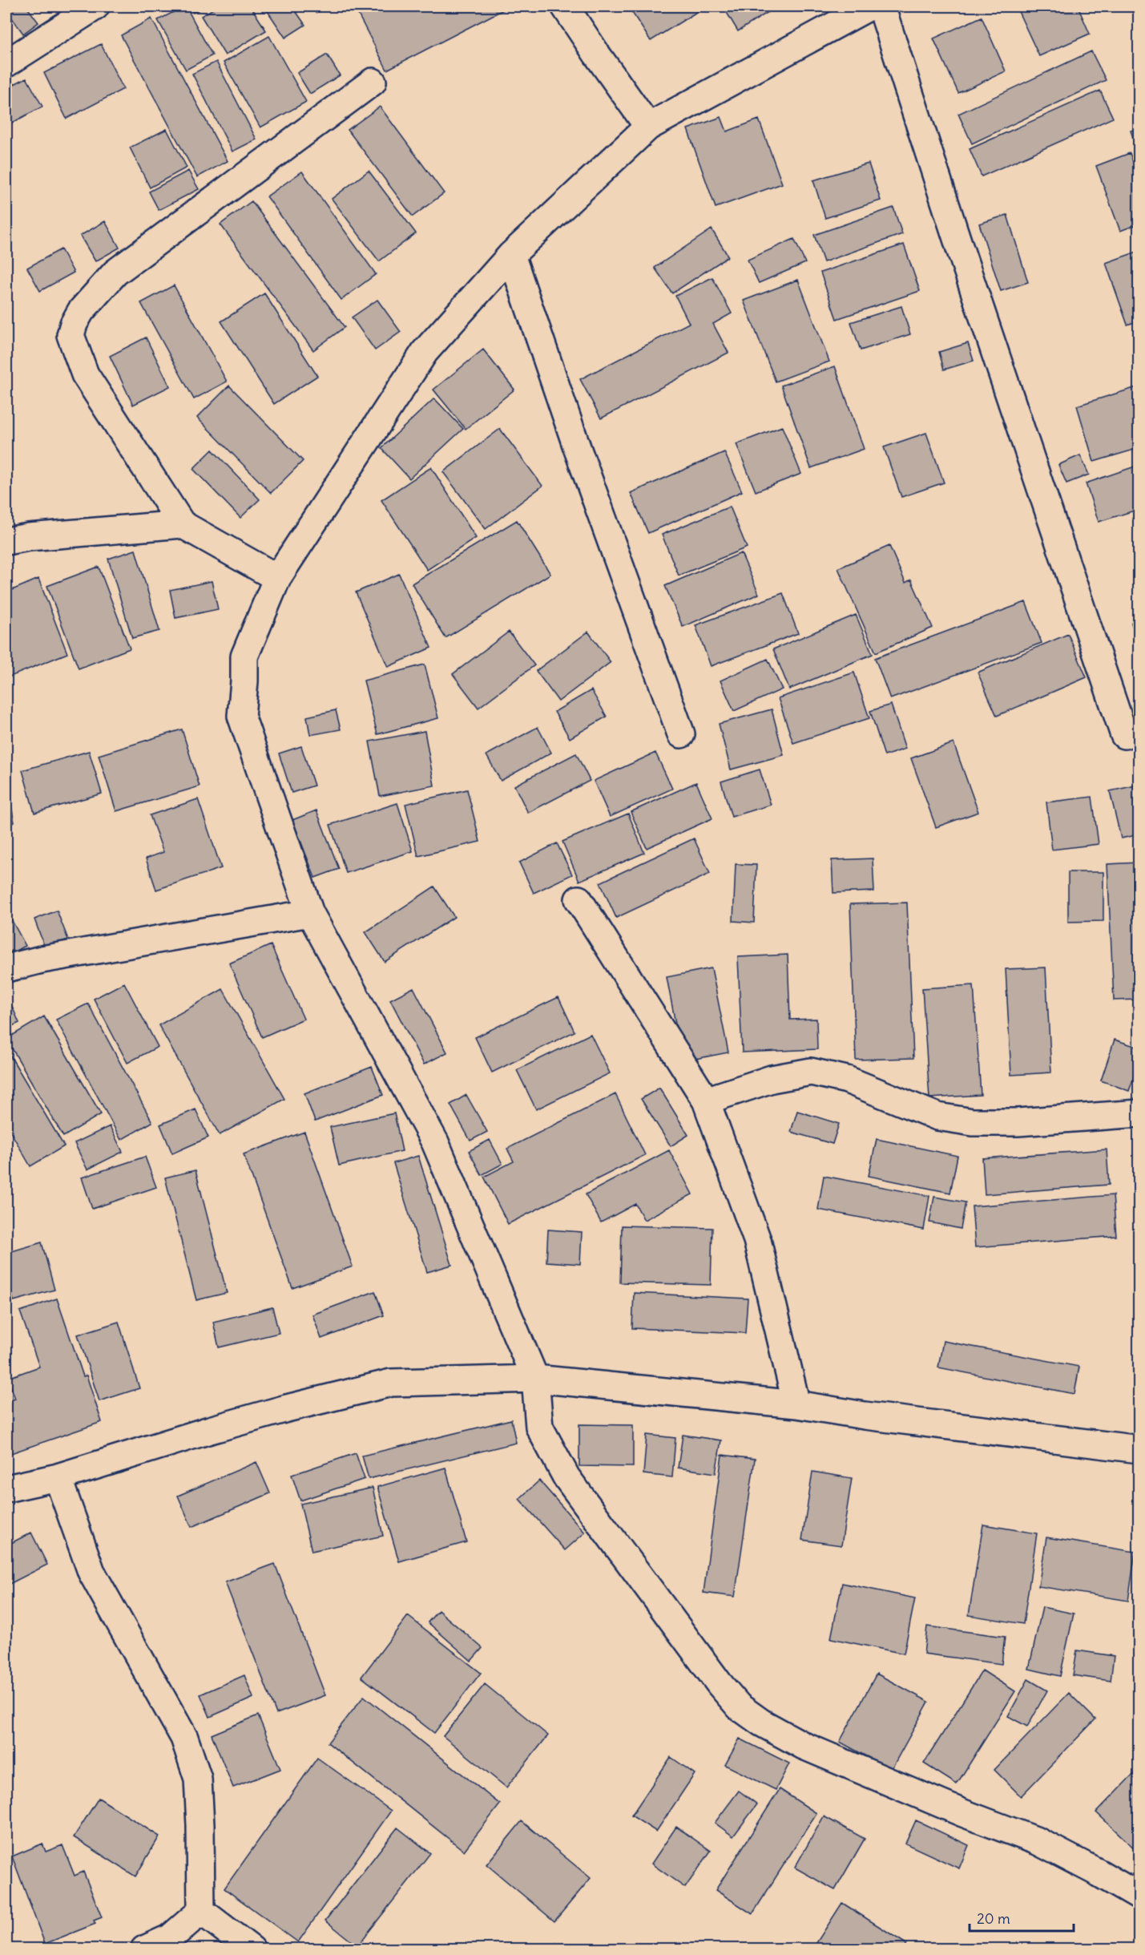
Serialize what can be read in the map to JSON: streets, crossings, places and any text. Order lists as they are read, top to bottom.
{
  "scale_bar": "20 m"
}
